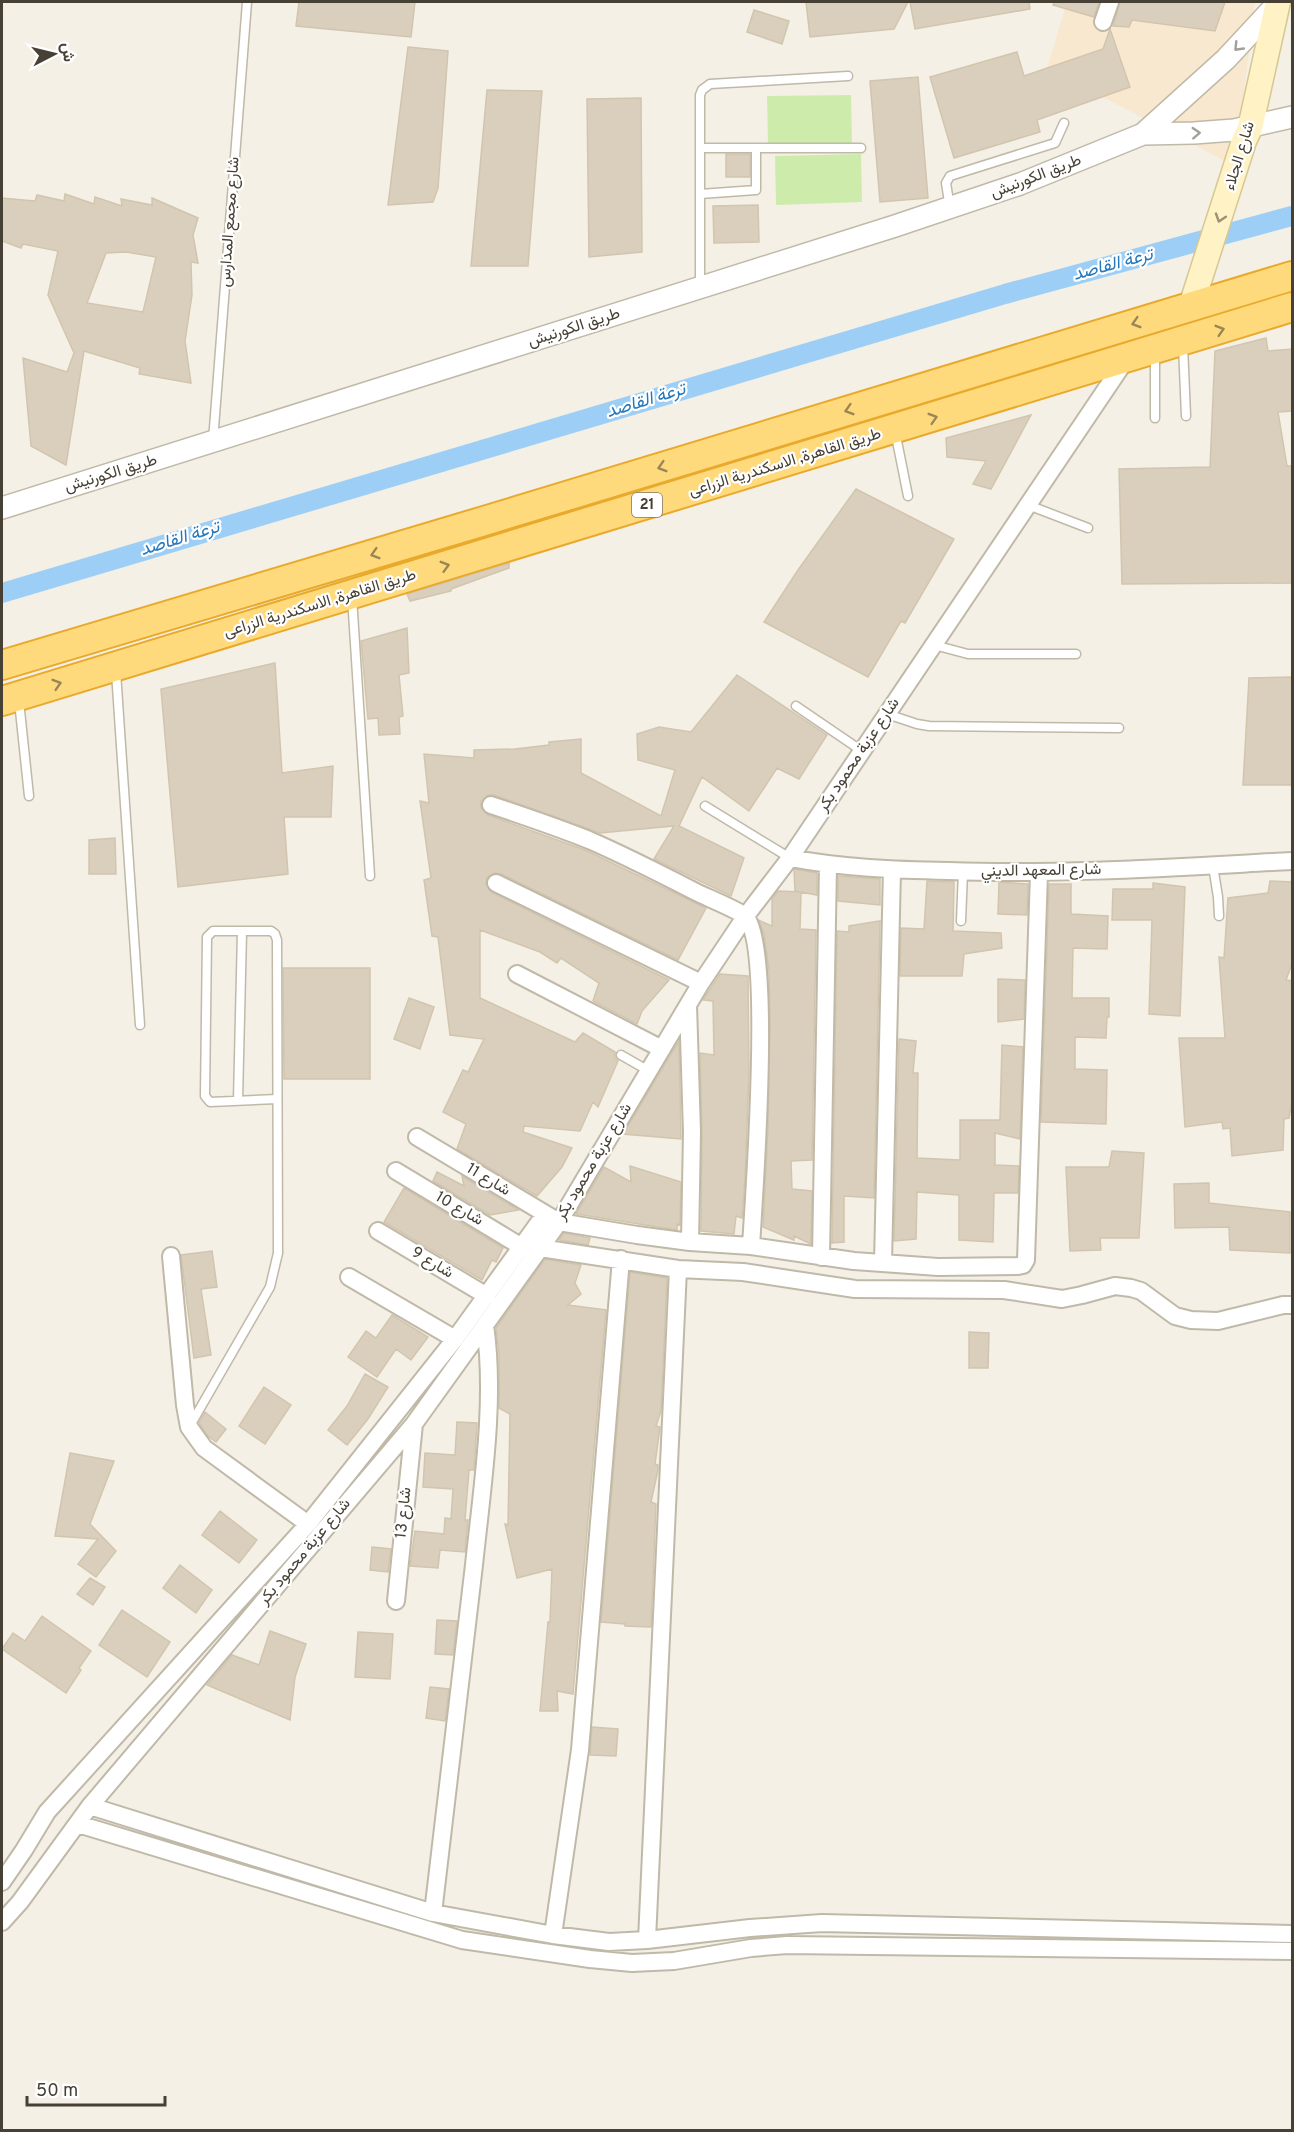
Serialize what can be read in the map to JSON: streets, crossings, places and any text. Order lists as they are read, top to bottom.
{
  "streets": {
    "highway": ["طريق القاهرة, الاسكندرية الزراعى", "21"],
    "main road": ["شارع الجلاء"],
    "street": [
      "طريق الكورنيش",
      "شارع عزبة محمود بكر",
      "شارع المعهد الديني",
      "شارع 11",
      "شارع 10",
      "شارع 9",
      "شارع 13"
    ],
    "lane": ["شارع مجمع المدارس"]
  },
  "crossings": [
    ["شارع الجلاء", "طريق الكورنيش"],
    ["شارع الجلاء", "طريق القاهرة, الاسكندرية الزراعى"],
    ["طريق الكورنيش", "شارع مجمع المدارس"],
    ["طريق القاهرة, الاسكندرية الزراعى", "شارع عزبة محمود بكر"],
    ["شارع عزبة محمود بكر", "شارع المعهد الديني"],
    ["شارع عزبة محمود بكر", "شارع 11"],
    ["شارع عزبة محمود بكر", "شارع 10"],
    ["شارع عزبة محمود بكر", "شارع 9"],
    ["شارع عزبة محمود بكر", "شارع 13"]
  ],
  "one_way": ["شارع الجلاء"],
  "water": ["ترعة القاصد"],
  "scale_bar": "50 m",
  "north": "right"
}
